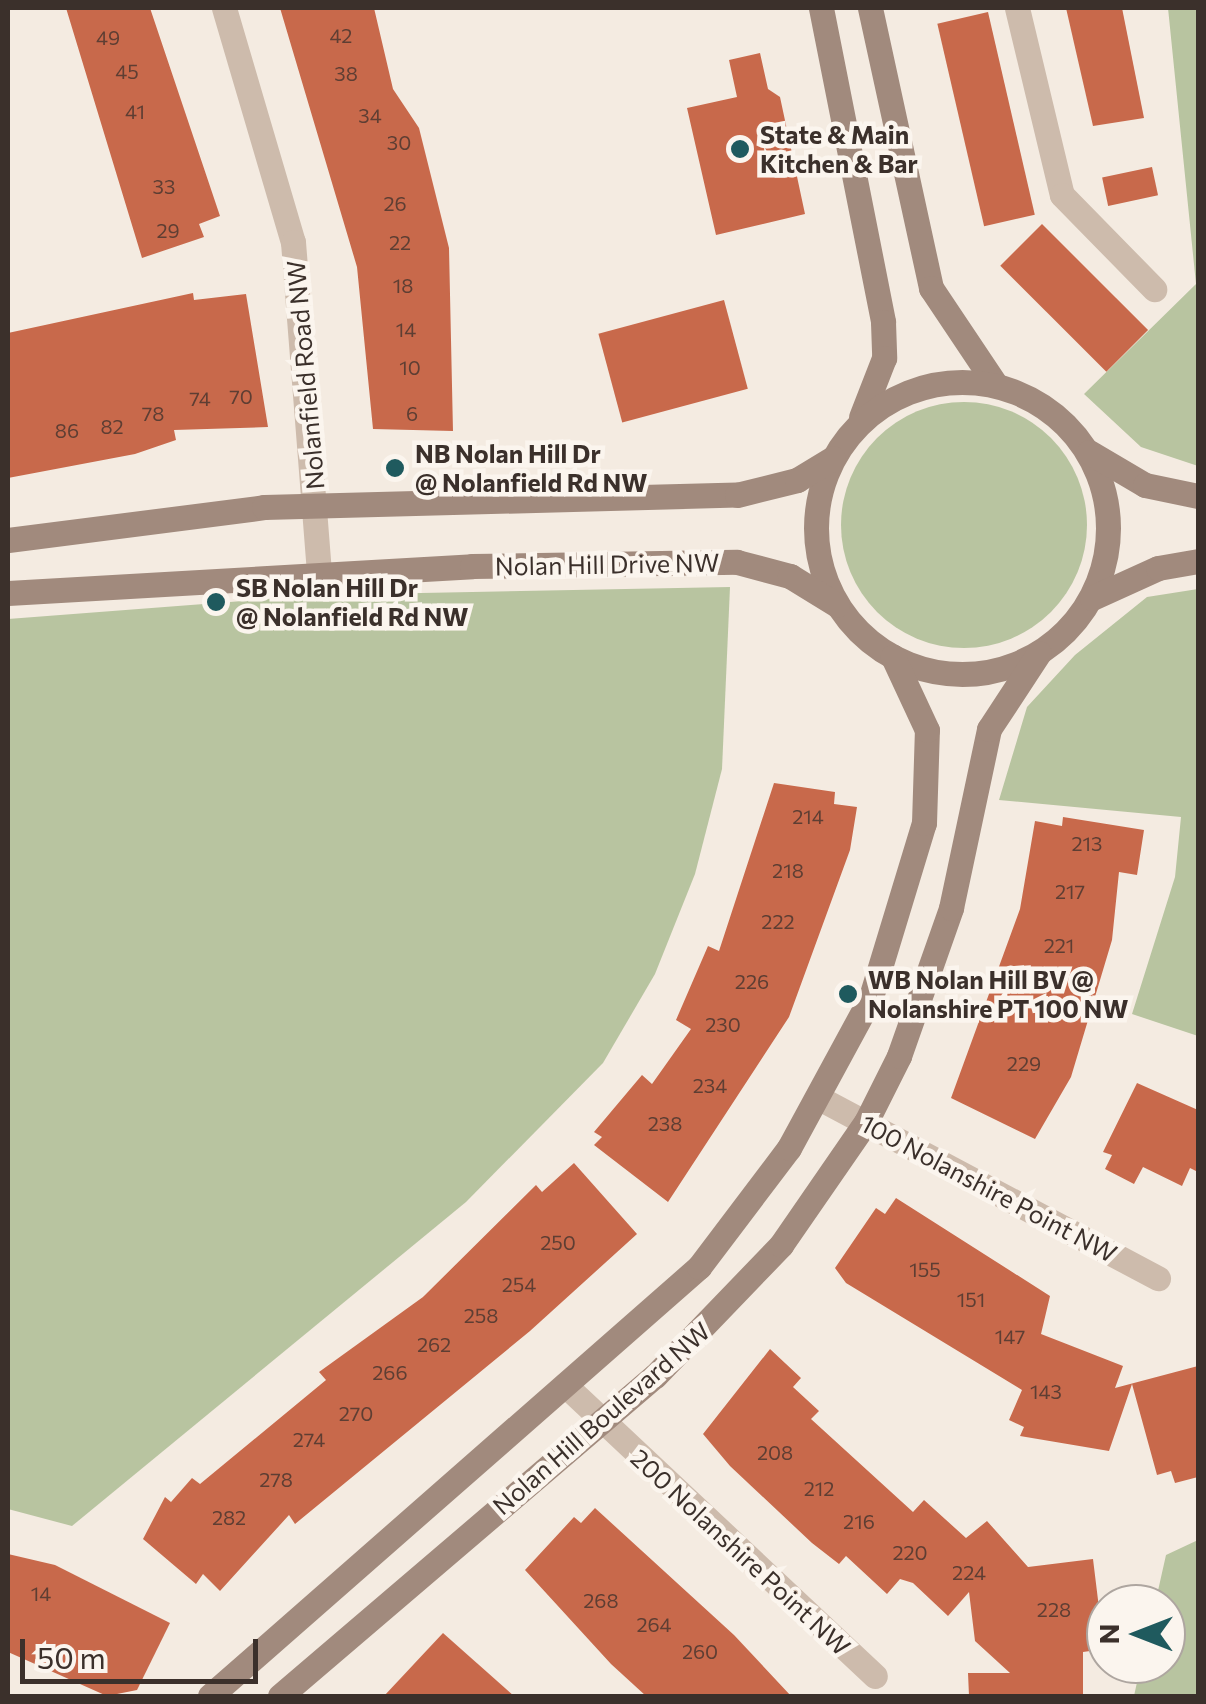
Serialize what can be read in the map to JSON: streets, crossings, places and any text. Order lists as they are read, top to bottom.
{
  "streets": {
    "street": [
      "Nolanfield Road NW",
      "Nolan Hill Drive NW",
      "100 Nolanshire Point NW",
      "Nolan Hill Boulevard NW",
      "200 Nolanshire Point NW"
    ]
  },
  "crossings": [
    ["Nolanfield Road NW", "Nolan Hill Drive NW"],
    ["Nolan Hill Drive NW", "Nolan Hill Boulevard NW"],
    ["100 Nolanshire Point NW", "Nolan Hill Boulevard NW"],
    ["Nolan Hill Boulevard NW", "200 Nolanshire Point NW"]
  ],
  "places": [
    "State & Main Kitchen & Bar",
    "NB Nolan Hill Dr @ Nolanfield Rd NW",
    "SB Nolan Hill Dr @ Nolanfield Rd NW",
    "WB Nolan Hill BV @ Nolanshire PT 100 NW"
  ],
  "house_numbers": [
    "42",
    "49",
    "45",
    "38",
    "41",
    "34",
    "30",
    "33",
    "26",
    "29",
    "22",
    "18",
    "14",
    "10",
    "70",
    "74",
    "78",
    "6",
    "82",
    "86",
    "214",
    "213",
    "218",
    "217",
    "222",
    "221",
    "226",
    "230",
    "229",
    "234",
    "238",
    "250",
    "155",
    "254",
    "151",
    "258",
    "147",
    "262",
    "266",
    "143",
    "270",
    "274",
    "208",
    "278",
    "212",
    "282",
    "216",
    "220",
    "224",
    "14",
    "268",
    "228",
    "264",
    "260"
  ],
  "scale_bar": "50 m",
  "north": "left"
}
